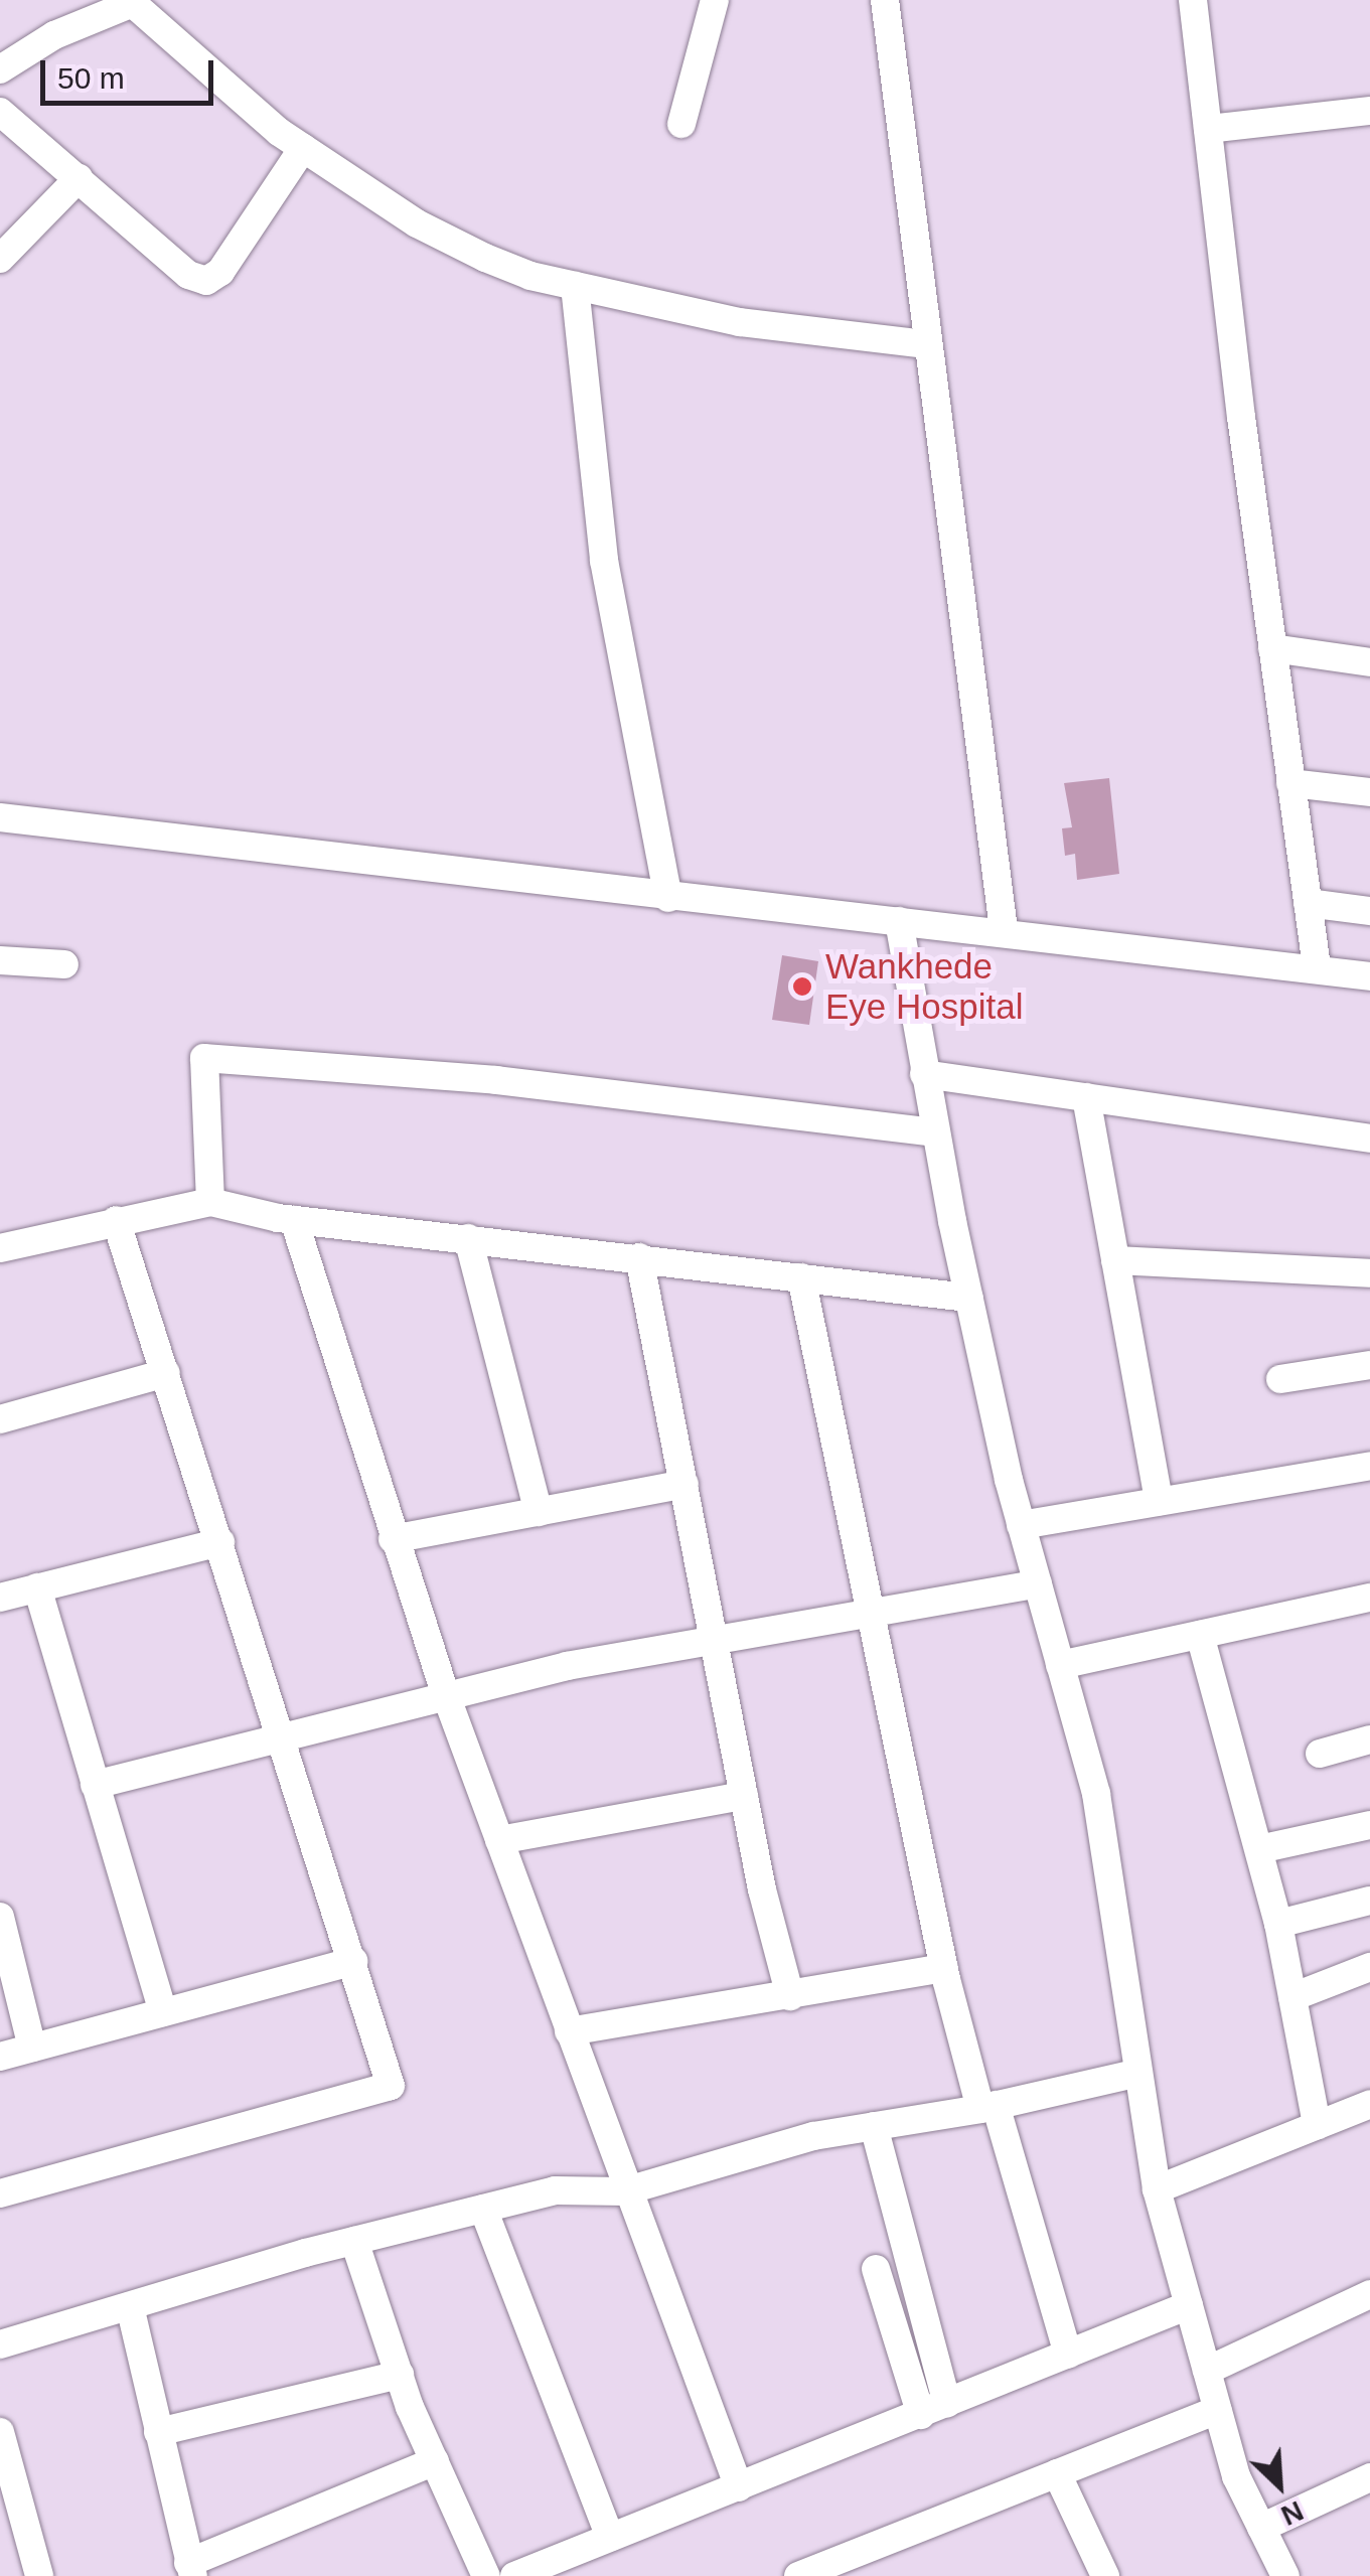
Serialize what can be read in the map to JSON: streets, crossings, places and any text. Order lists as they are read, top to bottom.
{
  "places": ["Wankhede Eye Hospital"],
  "scale_bar": "50 m",
  "north": "bottom right"
}
